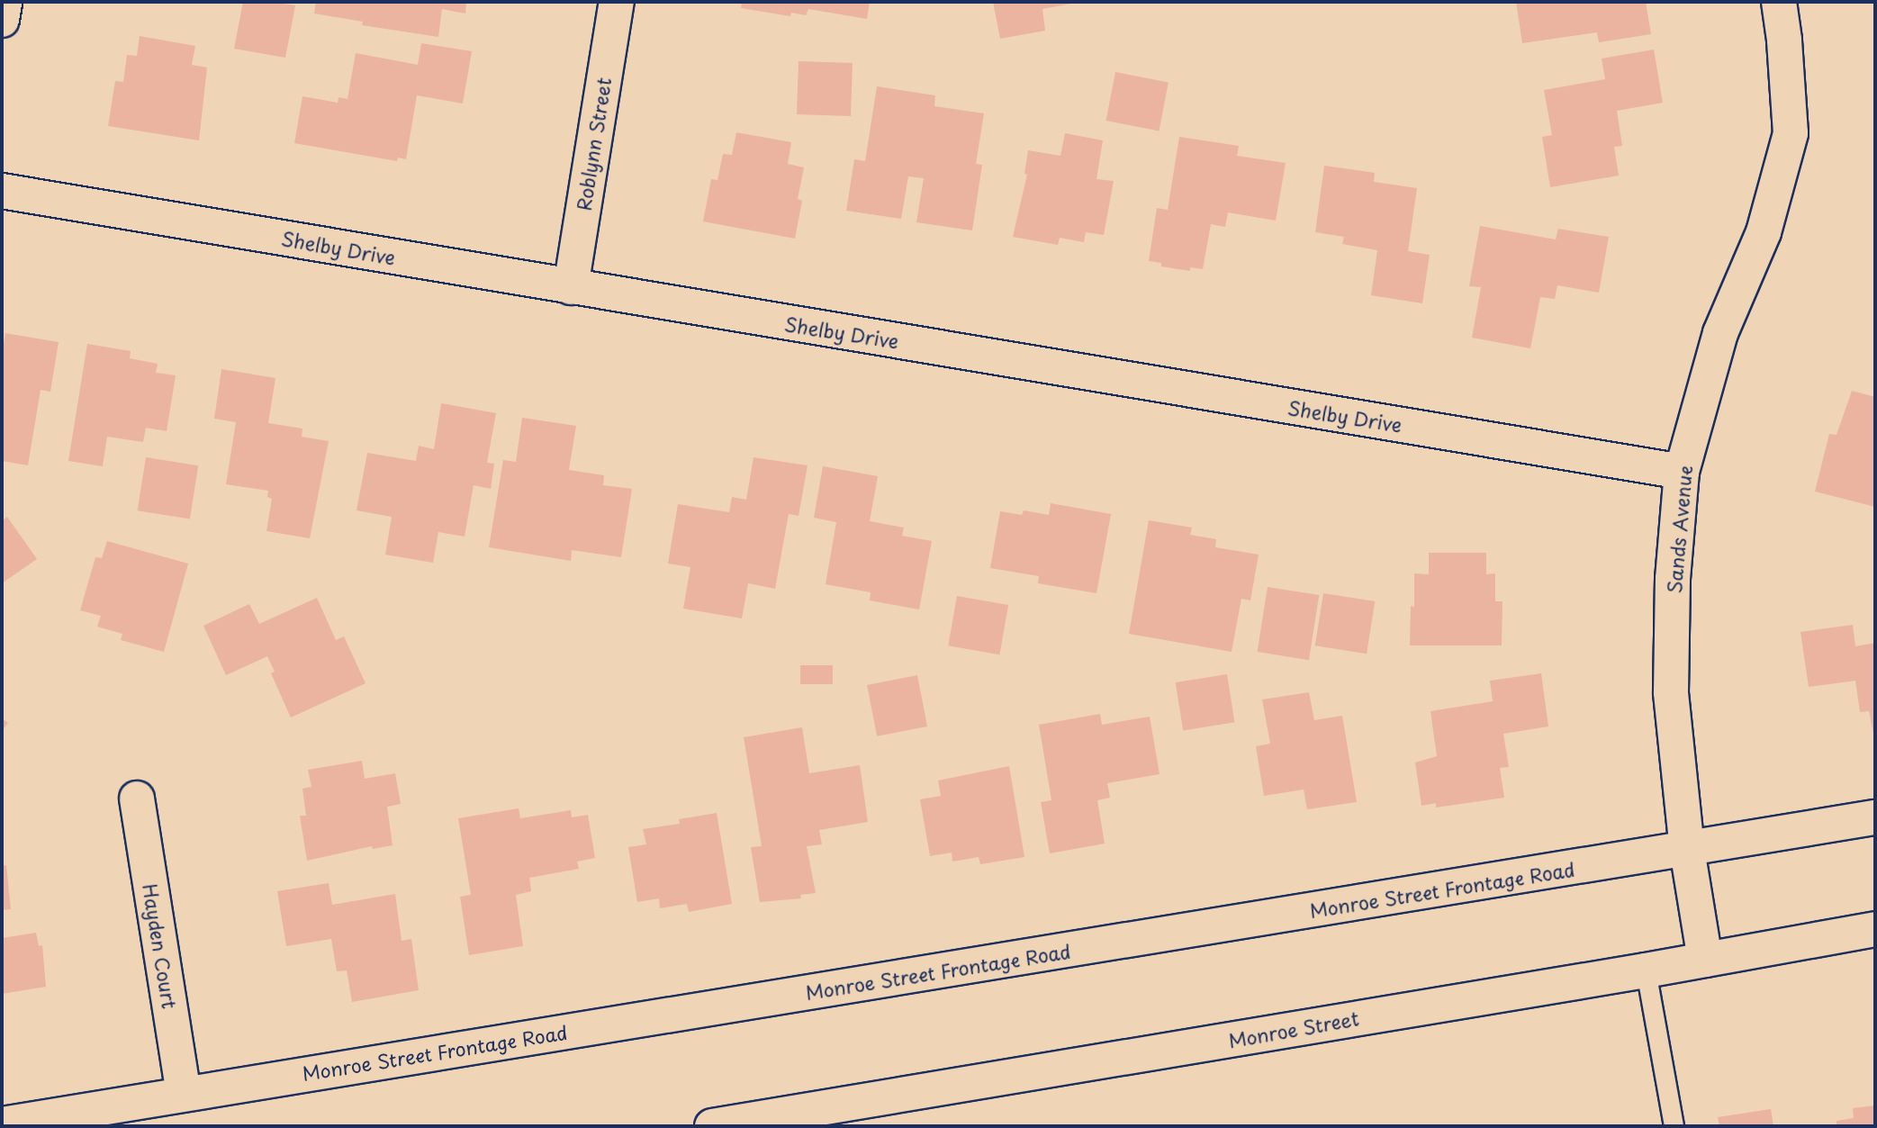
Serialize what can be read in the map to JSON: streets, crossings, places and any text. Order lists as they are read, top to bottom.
{
  "streets": {
    "street": [
      "Roblynn Street",
      "Shelby Drive",
      "Sands Avenue",
      "Monroe Street Frontage Road",
      "Hayden Court",
      "Monroe Street"
    ]
  },
  "crossings": [
    ["Roblynn Street", "Shelby Drive"],
    ["Shelby Drive", "Sands Avenue"],
    ["Sands Avenue", "Monroe Street Frontage Road"],
    ["Sands Avenue", "Monroe Street"],
    ["Monroe Street Frontage Road", "Hayden Court"]
  ]
}
